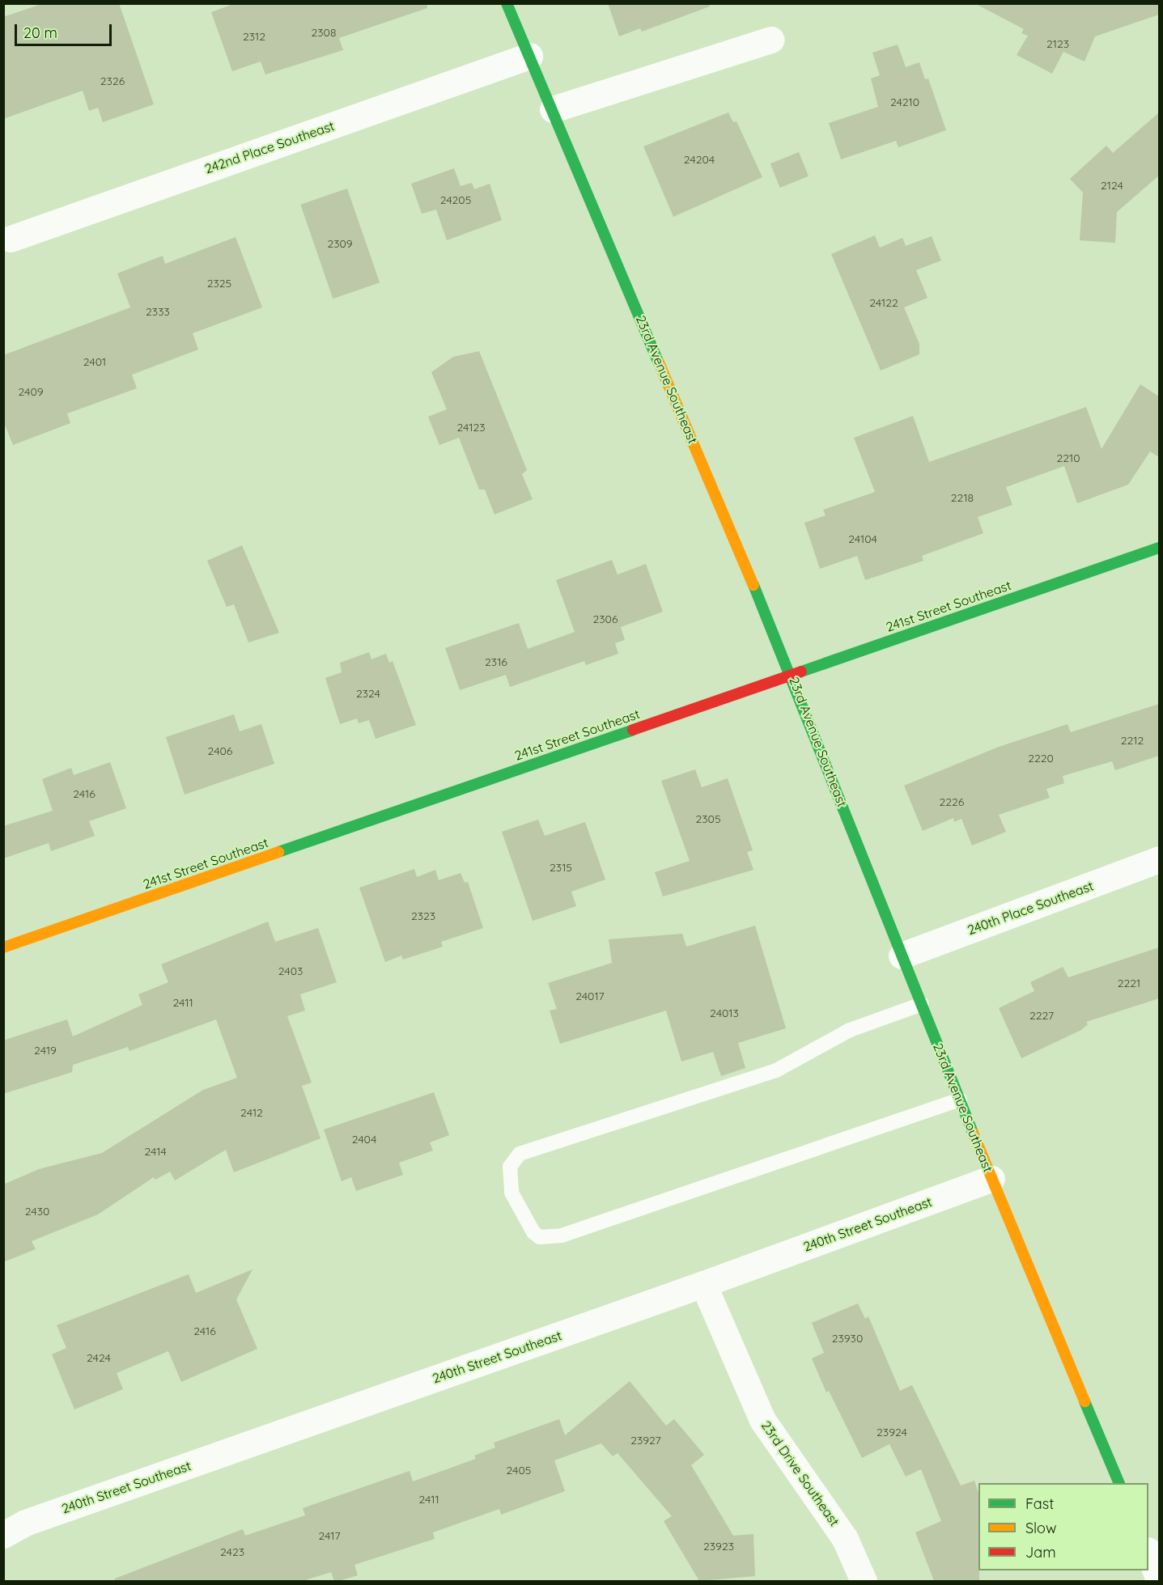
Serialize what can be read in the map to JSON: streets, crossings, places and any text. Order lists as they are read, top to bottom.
{
  "streets": {
    "street": [
      "242nd Place Southeast",
      "23rd Avenue Southeast",
      "241st Street Southeast",
      "240th Place Southeast",
      "240th Street Southeast",
      "23rd Drive Southeast"
    ]
  },
  "crossings": [
    ["242nd Place Southeast", "23rd Avenue Southeast"],
    ["23rd Avenue Southeast", "241st Street Southeast"],
    ["23rd Avenue Southeast", "240th Place Southeast"],
    ["23rd Avenue Southeast", "240th Street Southeast"],
    ["240th Street Southeast", "23rd Drive Southeast"]
  ],
  "house_numbers": [
    "2308",
    "2312",
    "2123",
    "2326",
    "24210",
    "24204",
    "2124",
    "24205",
    "2309",
    "2325",
    "24122",
    "2333",
    "2401",
    "2409",
    "24123",
    "2210",
    "2218",
    "24104",
    "2306",
    "2316",
    "2324",
    "2212",
    "2406",
    "2220",
    "2416",
    "2226",
    "2305",
    "2315",
    "2323",
    "2403",
    "2221",
    "24017",
    "2411",
    "24013",
    "2227",
    "2419",
    "2412",
    "2404",
    "2414",
    "2430",
    "2416",
    "23930",
    "2424",
    "23924",
    "23927",
    "2405",
    "2411",
    "2417",
    "23923",
    "2423"
  ],
  "legend": ["Fast", "Slow", "Jam"],
  "scale_bar": "20 m"
}
